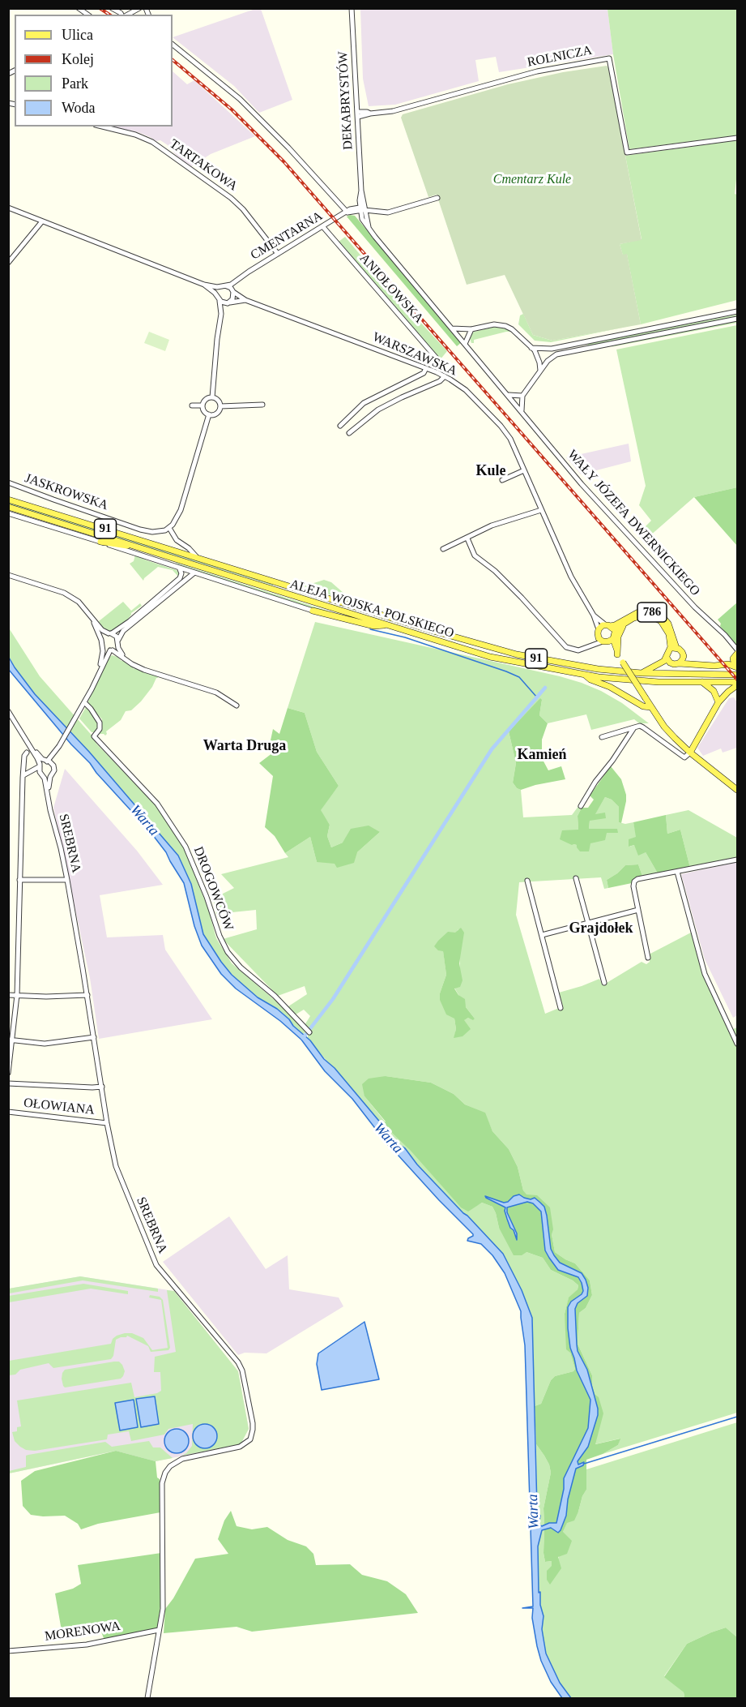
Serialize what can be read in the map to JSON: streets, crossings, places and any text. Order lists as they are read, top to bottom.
{
  "streets": {
    "main road": ["91", "ALEJA WOJSKA POLSKIEGO", "786"],
    "street": [
      "ROLNICZA",
      "DEKABRYSTÓW",
      "TARTAKOWA",
      "CMENTARNA",
      "ANIOŁOWSKA",
      "WARSZAWSKA",
      "JASKROWSKA",
      "WAŁY JÓZEFA DWERNICKIEGO",
      "SREBRNA",
      "DROGOWCÓW",
      "OŁOWIANA",
      "MORENOWA"
    ]
  },
  "crossings": [
    ["ROLNICZA", "DEKABRYSTÓW"],
    ["DEKABRYSTÓW", "CMENTARNA"],
    ["DEKABRYSTÓW", "WAŁY JÓZEFA DWERNICKIEGO"],
    ["TARTAKOWA", "CMENTARNA"],
    ["CMENTARNA", "ANIOŁOWSKA"],
    ["CMENTARNA", "WARSZAWSKA"],
    ["CMENTARNA", "WAŁY JÓZEFA DWERNICKIEGO"],
    ["WARSZAWSKA", "786"],
    ["SREBRNA", "OŁOWIANA"],
    ["SREBRNA", "MORENOWA"]
  ],
  "districts": [
    "Kule",
    "Warta Druga",
    "Kamień",
    "Grajdołek"
  ],
  "water": ["Warta"],
  "parks": ["Cmentarz Kule"],
  "legend": [
    "Ulica",
    "Kolej",
    "Park",
    "Woda"
  ]
}
